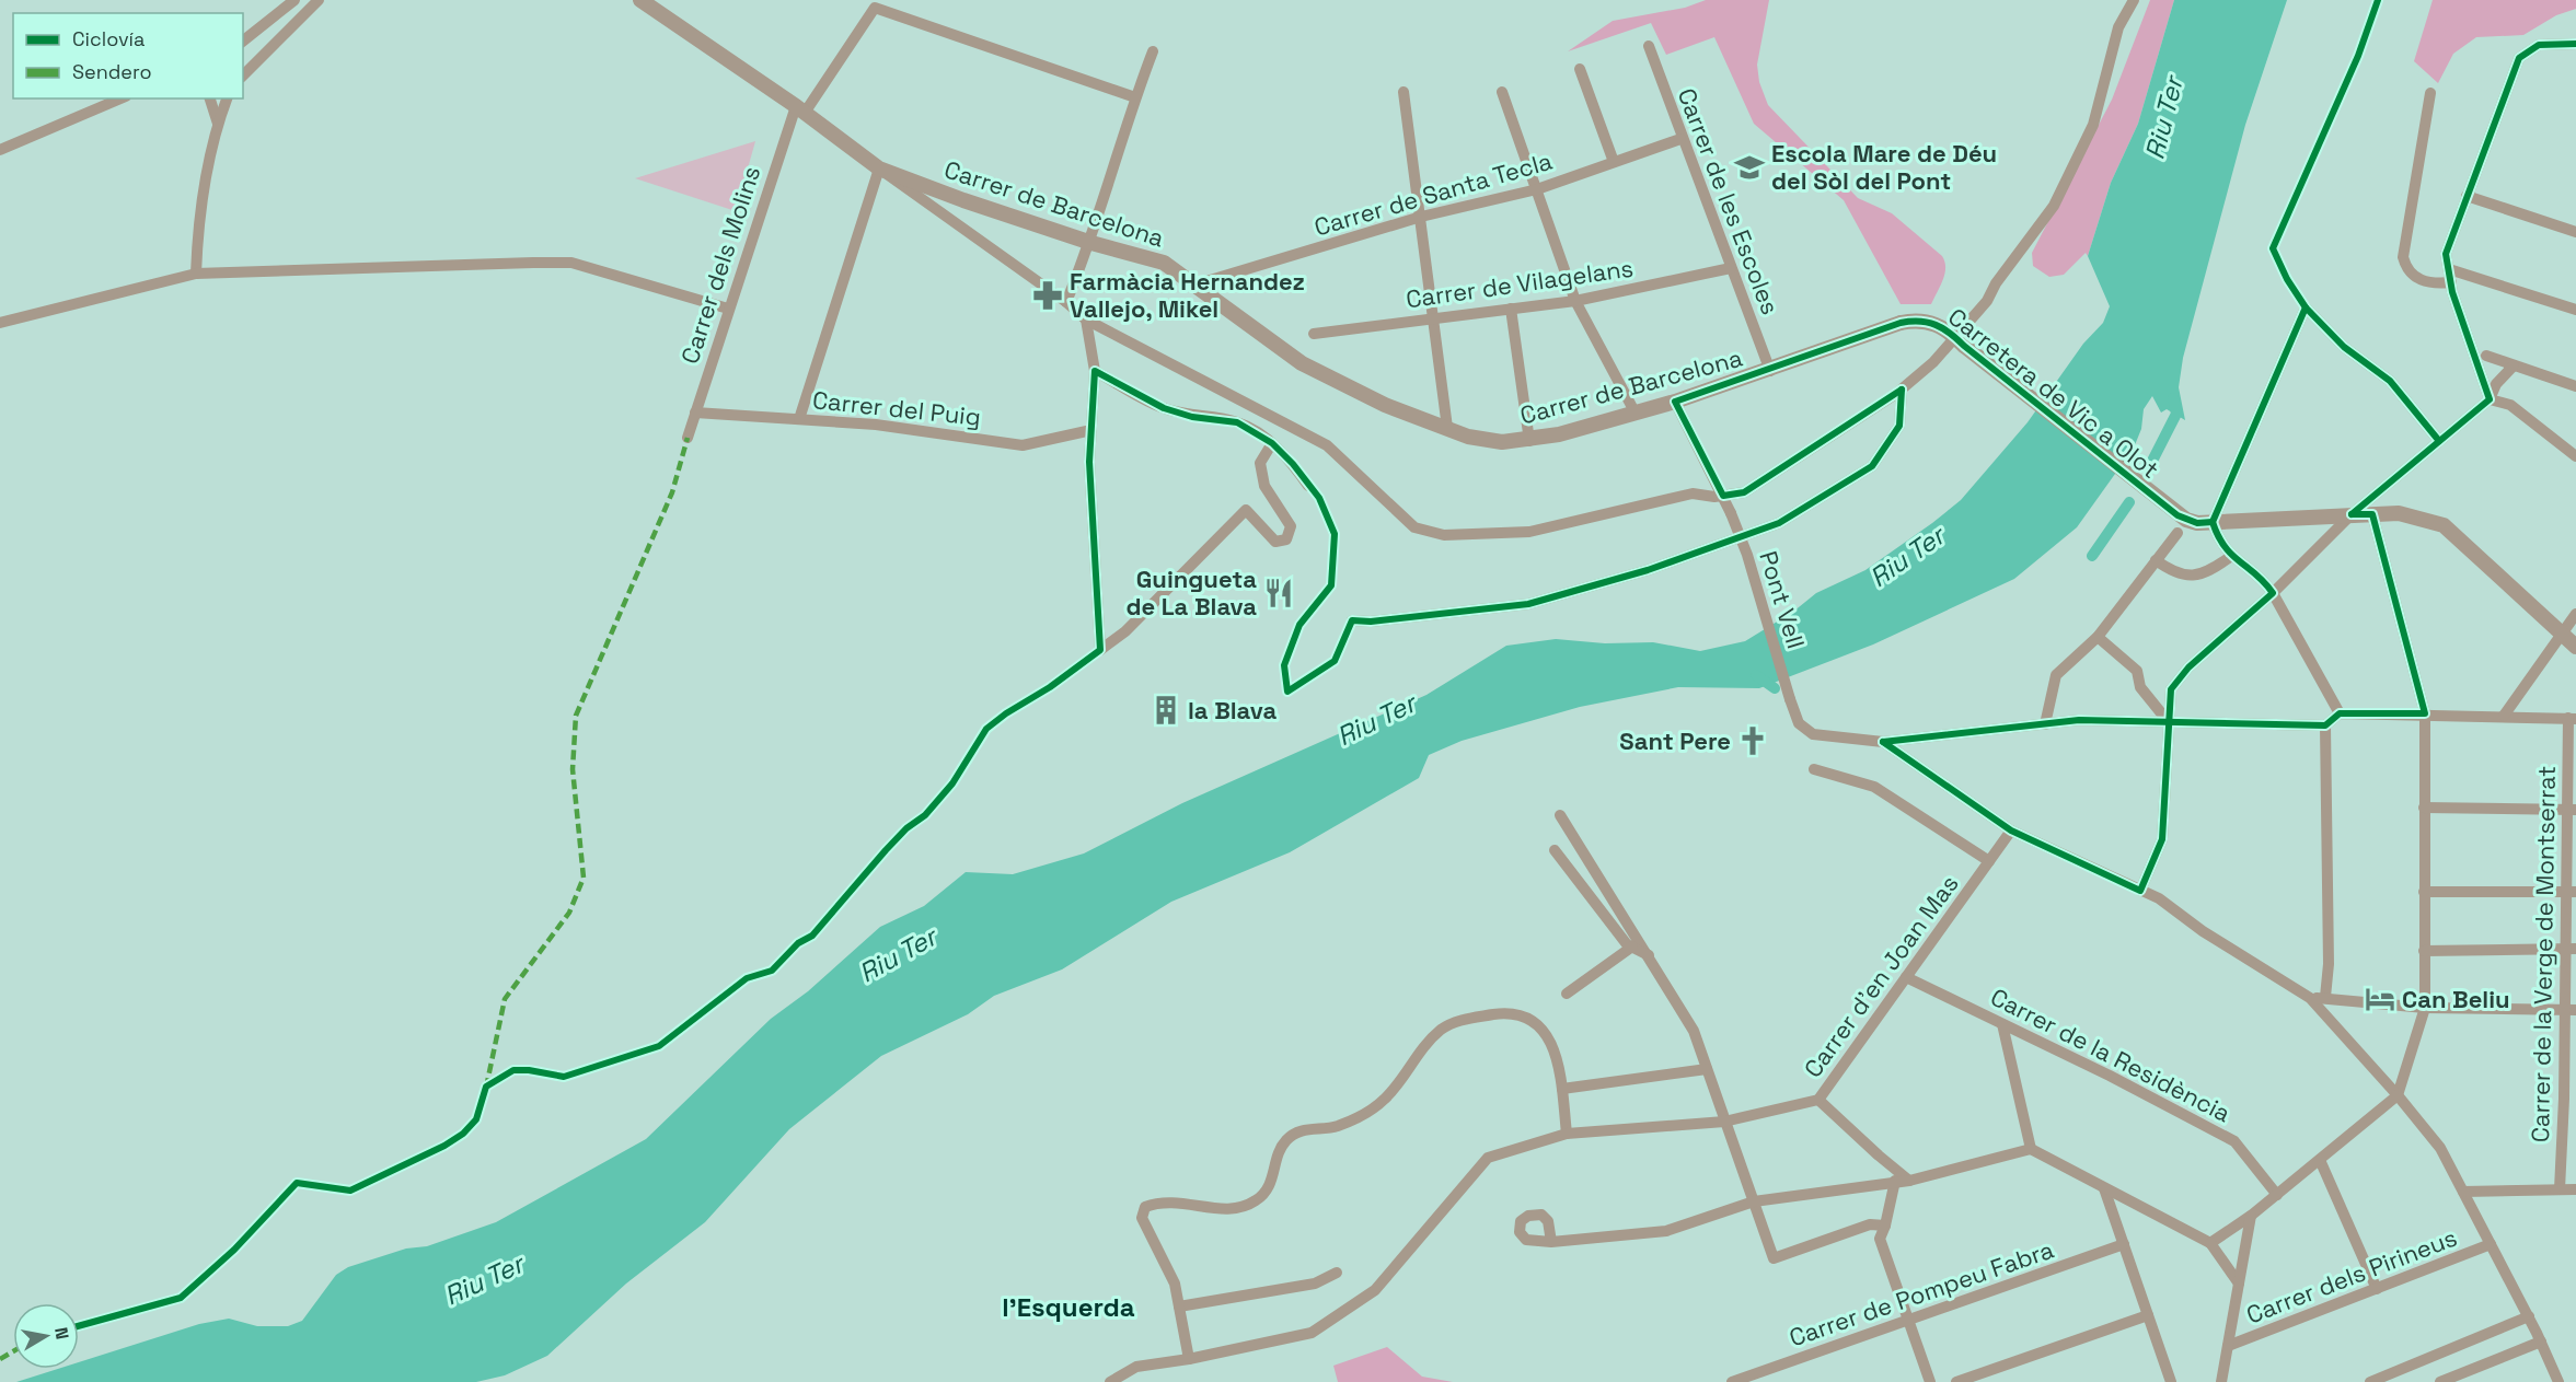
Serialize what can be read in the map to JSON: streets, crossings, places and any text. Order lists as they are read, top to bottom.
{
  "streets": {
    "street": [
      "Carrer de Santa Tecla",
      "Carrer de les Escoles",
      "Carrer de Barcelona",
      "Carrer dels Molins",
      "Carrer de Vilagelans",
      "Carretera de Vic a Olot",
      "Carrer del Puig",
      "Pont Vell",
      "Carrer de la Verge de Montserrat",
      "Carrer d'en Joan Mas",
      "Carrer de la Residència",
      "Carrer dels Pirineus",
      "Carrer de Pompeu Fabra"
    ]
  },
  "crossings": [
    ["Carrer de Santa Tecla", "Carrer de les Escoles"],
    ["Carrer de Santa Tecla", "Carrer de Barcelona"],
    ["Carrer de les Escoles", "Carrer de Barcelona"],
    ["Carrer de les Escoles", "Carrer de Vilagelans"],
    ["Carrer de Barcelona", "Carrer dels Molins"],
    ["Carrer de Barcelona", "Carretera de Vic a Olot"],
    ["Carrer de Barcelona", "Pont Vell"],
    ["Carrer dels Molins", "Carrer del Puig"],
    ["Carrer d'en Joan Mas", "Carrer de la Residència"]
  ],
  "districts": ["l'Esquerda"],
  "water": ["Riu Ter"],
  "places": {
    "school or university": ["Escola Mare de Déu del Sòl del Pont"],
    "pharmacy": ["Farmàcia Hernandez Vallejo, Mikel"],
    "restaurant": ["Guingueta de La Blava"],
    "building": ["la Blava"],
    "church": ["Sant Pere"],
    "hotel": ["Can Beliu"]
  },
  "legend": ["Ciclovía", "Sendero"],
  "north": "right"
}
